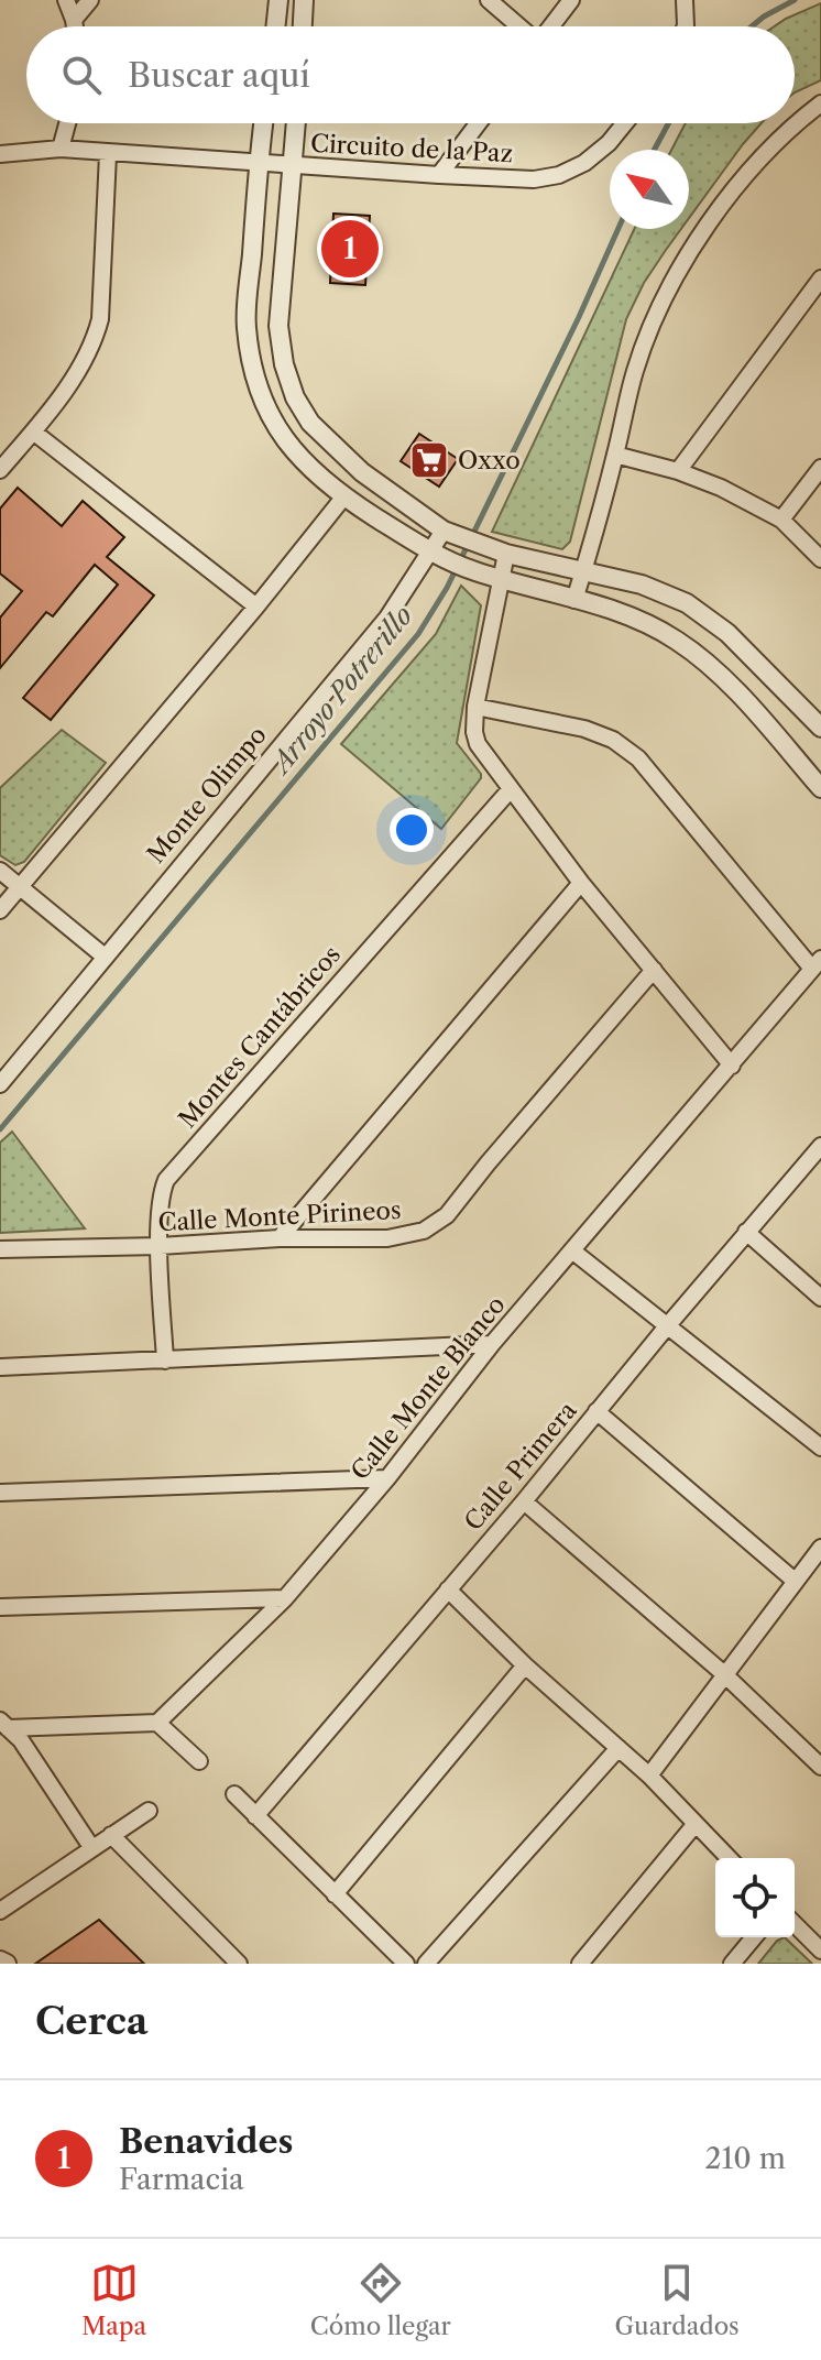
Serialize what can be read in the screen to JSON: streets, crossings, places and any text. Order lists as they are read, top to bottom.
{
  "streets": {
    "street": [
      "Circuito de la Paz",
      "Monte Olimpo",
      "Montes Cantábricos",
      "Calle Monte Pirineos",
      "Calle Monte Blanco",
      "Calle Primera"
    ]
  },
  "crossings": [
    ["Montes Cantábricos", "Calle Monte Pirineos"]
  ],
  "water": ["Arroyo Potrerillo"],
  "places": {
    "supermarket": ["Oxxo"]
  },
  "north": "top left",
  "page": {
    "search": "Buscar aquí",
    "pins": "1",
    "heading": "Cerca",
    "list": [
      {
        "mark": "1",
        "name": "Benavides",
        "note": "Farmacia",
        "value": "210 m"
      }
    ],
    "nav": ["Mapa", "Cómo llegar", "Guardados"]
  }
}
